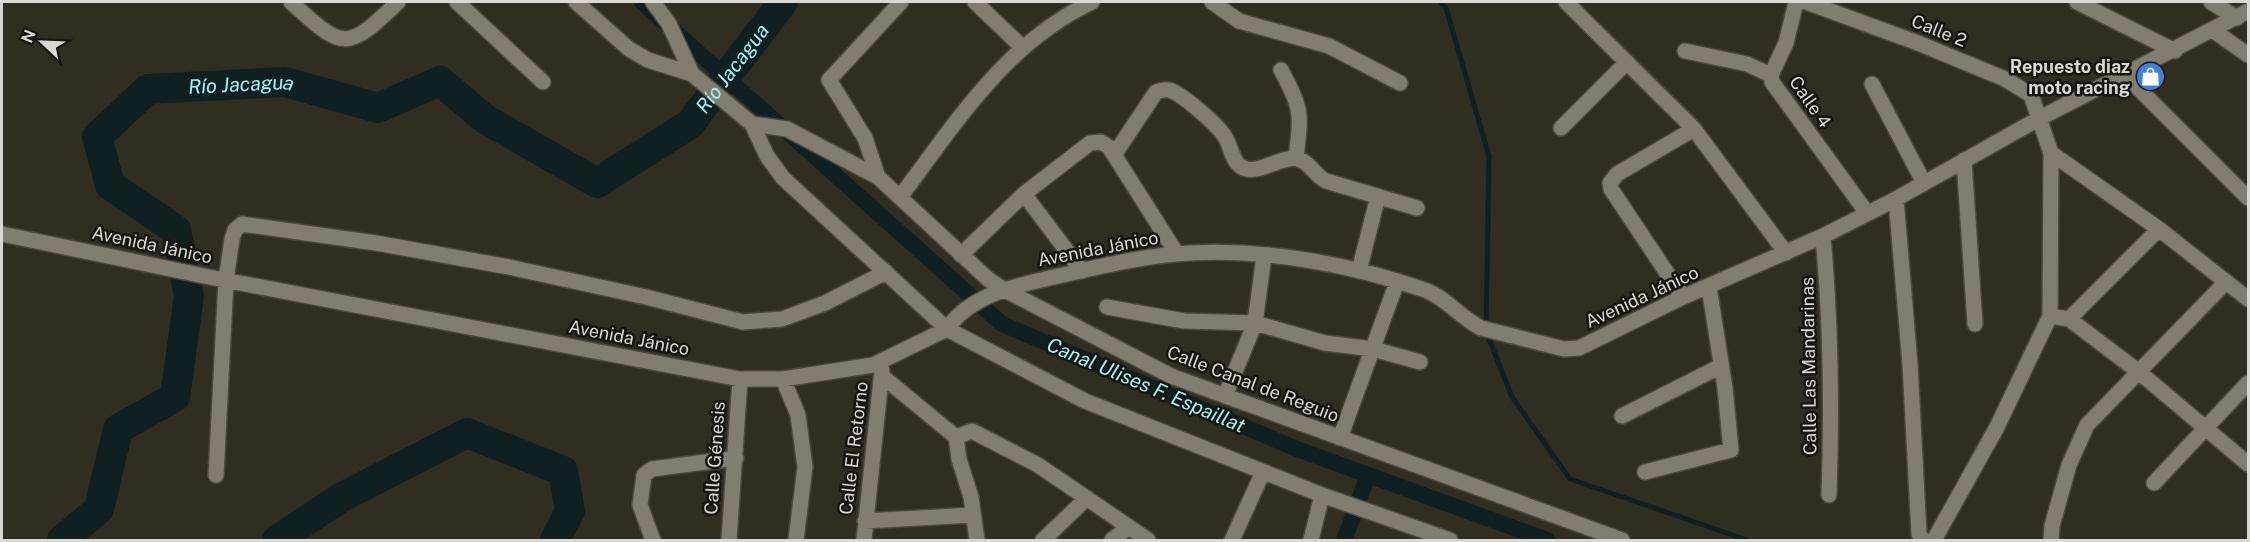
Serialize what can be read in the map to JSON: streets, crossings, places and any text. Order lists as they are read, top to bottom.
{
  "streets": {
    "street": [
      "Calle 2",
      "Calle 4",
      "Avenida Jánico",
      "Calle Las Mandarinas",
      "Calle Canal de Reguio",
      "Calle El Retorno",
      "Calle Génesis"
    ]
  },
  "crossings": [
    ["Calle 2", "Avenida Jánico"],
    ["Calle 4", "Avenida Jánico"],
    ["Avenida Jánico", "Calle Las Mandarinas"],
    ["Avenida Jánico", "Calle Canal de Reguio"],
    ["Avenida Jánico", "Calle El Retorno"],
    ["Avenida Jánico", "Calle Génesis"]
  ],
  "water": ["Río Jacagua", "Canal Ulises F. Espaillat"],
  "places": {
    "shop": ["Repuesto diaz moto racing"]
  },
  "north": "top left"
}
